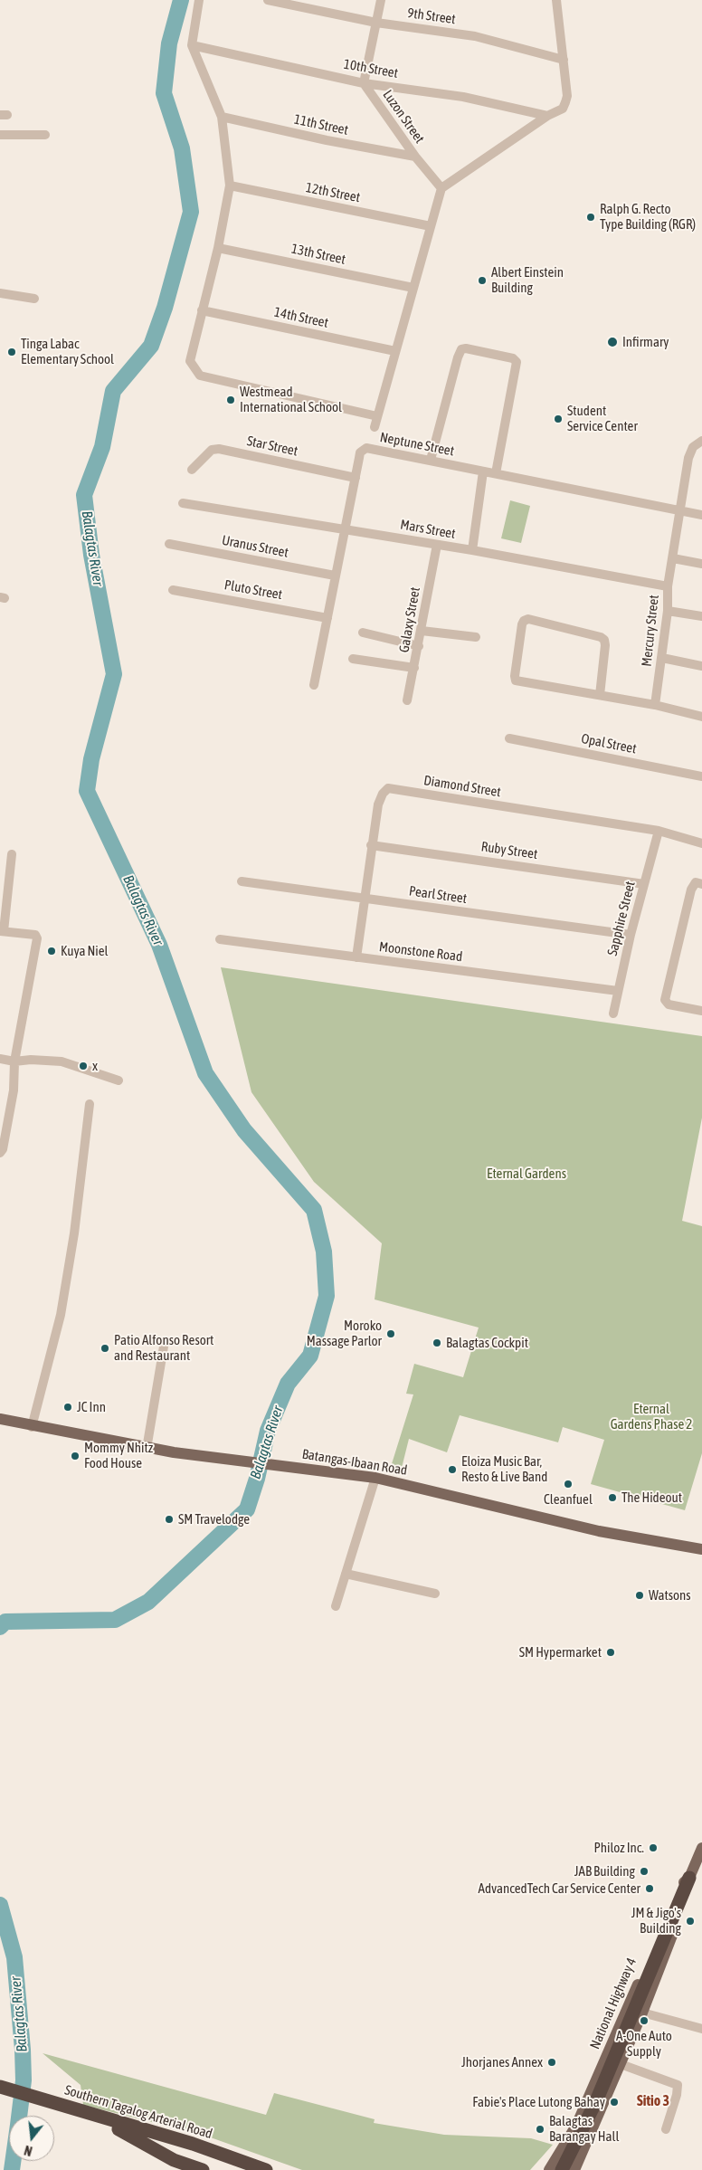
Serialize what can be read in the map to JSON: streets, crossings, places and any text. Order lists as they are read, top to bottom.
{
  "streets": {
    "highway": ["Southern Tagalog Arterial Road"],
    "main road": ["Batangas-Ibaan Road", "National Highway 4"],
    "street": [
      "9th Street",
      "10th Street",
      "Luzon Street",
      "11th Street",
      "12th Street",
      "13th Street",
      "14th Street",
      "Neptune Street",
      "Star Street",
      "Mars Street",
      "Uranus Street",
      "Pluto Street",
      "Galaxy Street",
      "Mercury Street",
      "Opal Street",
      "Diamond Street",
      "Ruby Street",
      "Pearl Street",
      "Sapphire Street",
      "Moonstone Road"
    ]
  },
  "crossings": [
    ["10th Street", "Luzon Street"],
    ["Luzon Street", "11th Street"],
    ["Neptune Street", "Star Street"],
    ["Neptune Street", "Mars Street"],
    ["Neptune Street", "Uranus Street"],
    ["Neptune Street", "Pluto Street"],
    ["Neptune Street", "Mercury Street"],
    ["Mars Street", "Galaxy Street"],
    ["Mars Street", "Mercury Street"],
    ["Diamond Street", "Ruby Street"],
    ["Diamond Street", "Pearl Street"],
    ["Diamond Street", "Sapphire Street"],
    ["Diamond Street", "Moonstone Road"],
    ["Ruby Street", "Sapphire Street"],
    ["Pearl Street", "Sapphire Street"],
    ["Sapphire Street", "Moonstone Road"]
  ],
  "districts": ["Sitio 3"],
  "water": ["Balagtas River"],
  "parks": ["Eternal Gardens", "Eternal Gardens Phase 2"],
  "places": [
    "Ralph G. Recto Type Building (RGR)",
    "Albert Einstein Building",
    "Infirmary",
    "Tinga Labac Elementary School",
    "Westmead International School",
    "Student Service Center",
    "Kuya Niel",
    "x",
    "Moroko Massage Parlor",
    "Balagtas Cockpit",
    "Patio Alfonso Resort and Restaurant",
    "JC Inn",
    "Mommy Nhitz Food House",
    "Eloiza Music Bar, Resto & Live Band",
    "Cleanfuel",
    "The Hideout",
    "SM Travelodge",
    "Watsons",
    "SM Hypermarket",
    "Philoz Inc.",
    "JAB Building",
    "AdvancedTech Car Service Center",
    "JM & Jigo's Building",
    "A-One Auto Supply",
    "Jhorjanes Annex",
    "Fabie's Place Lutong Bahay",
    "Balagtas Barangay Hall"
  ],
  "north": "bottom"
}
